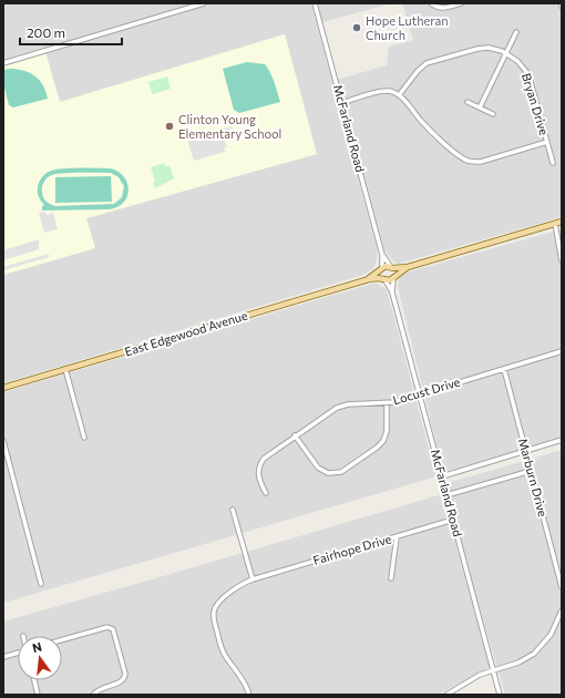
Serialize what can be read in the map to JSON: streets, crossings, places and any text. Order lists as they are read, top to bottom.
{
  "streets": {
    "main road": ["East Edgewood Avenue"],
    "street": [
      "Bryan Drive",
      "McFarland Road",
      "Locust Drive",
      "Marburn Drive",
      "Fairhope Drive"
    ]
  },
  "crossings": [
    ["McFarland Road", "East Edgewood Avenue"],
    ["McFarland Road", "Locust Drive"],
    ["McFarland Road", "Fairhope Drive"],
    ["Locust Drive", "Marburn Drive"]
  ],
  "places": ["Hope Lutheran Church", "Clinton Young Elementary School"],
  "scale_bar": "200 m",
  "north": "top"
}
